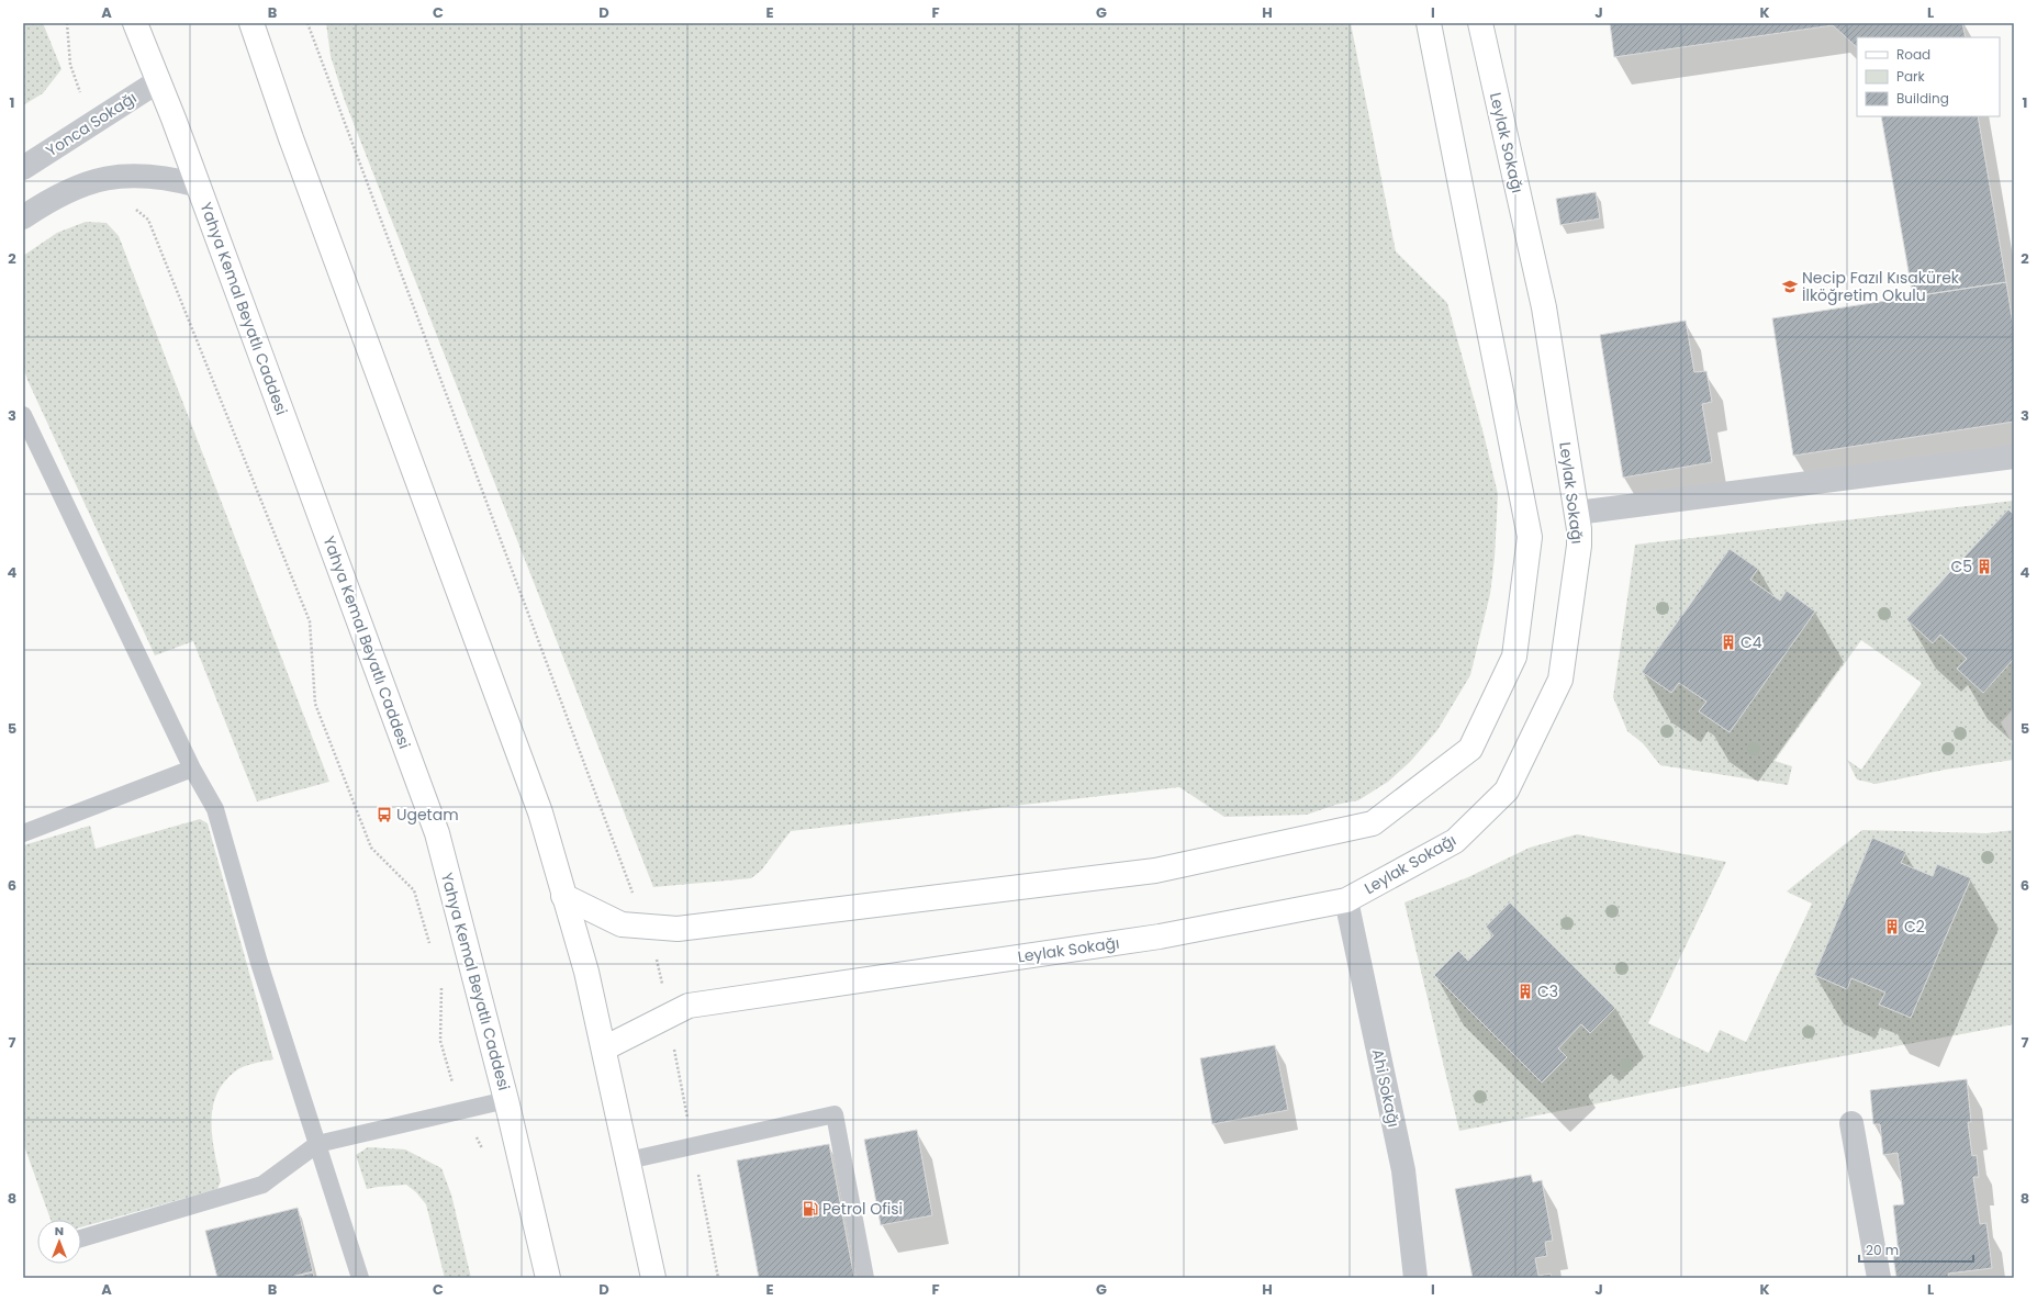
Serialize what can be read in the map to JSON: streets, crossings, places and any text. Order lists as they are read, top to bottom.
{
  "streets": {
    "street": [
      "Yonca Sokağı",
      "Leylak Sokağı",
      "Yahya Kemal Beyatlı Caddesi",
      "Ahi Sokağı"
    ]
  },
  "crossings": [
    ["Yonca Sokağı", "Yahya Kemal Beyatlı Caddesi"],
    ["Leylak Sokağı", "Ahi Sokağı"]
  ],
  "places": {
    "school or university": ["Necip Fazıl Kısakürek İlköğretim Okulu"],
    "building": [
      "C5",
      "C4",
      "C2",
      "C3"
    ],
    "bus stop": ["Ugetam"],
    "fuel station": ["Petrol Ofisi"]
  },
  "legend": ["Road", "Park", "Building"],
  "scale_bar": "20 m",
  "north": "top",
  "grid": {
    "columns": [
      "A",
      "B",
      "C",
      "D",
      "E",
      "F",
      "G",
      "H",
      "I",
      "J",
      "K",
      "L"
    ],
    "rows": [
      "1",
      "2",
      "3",
      "4",
      "5",
      "6",
      "7",
      "8"
    ]
  }
}
